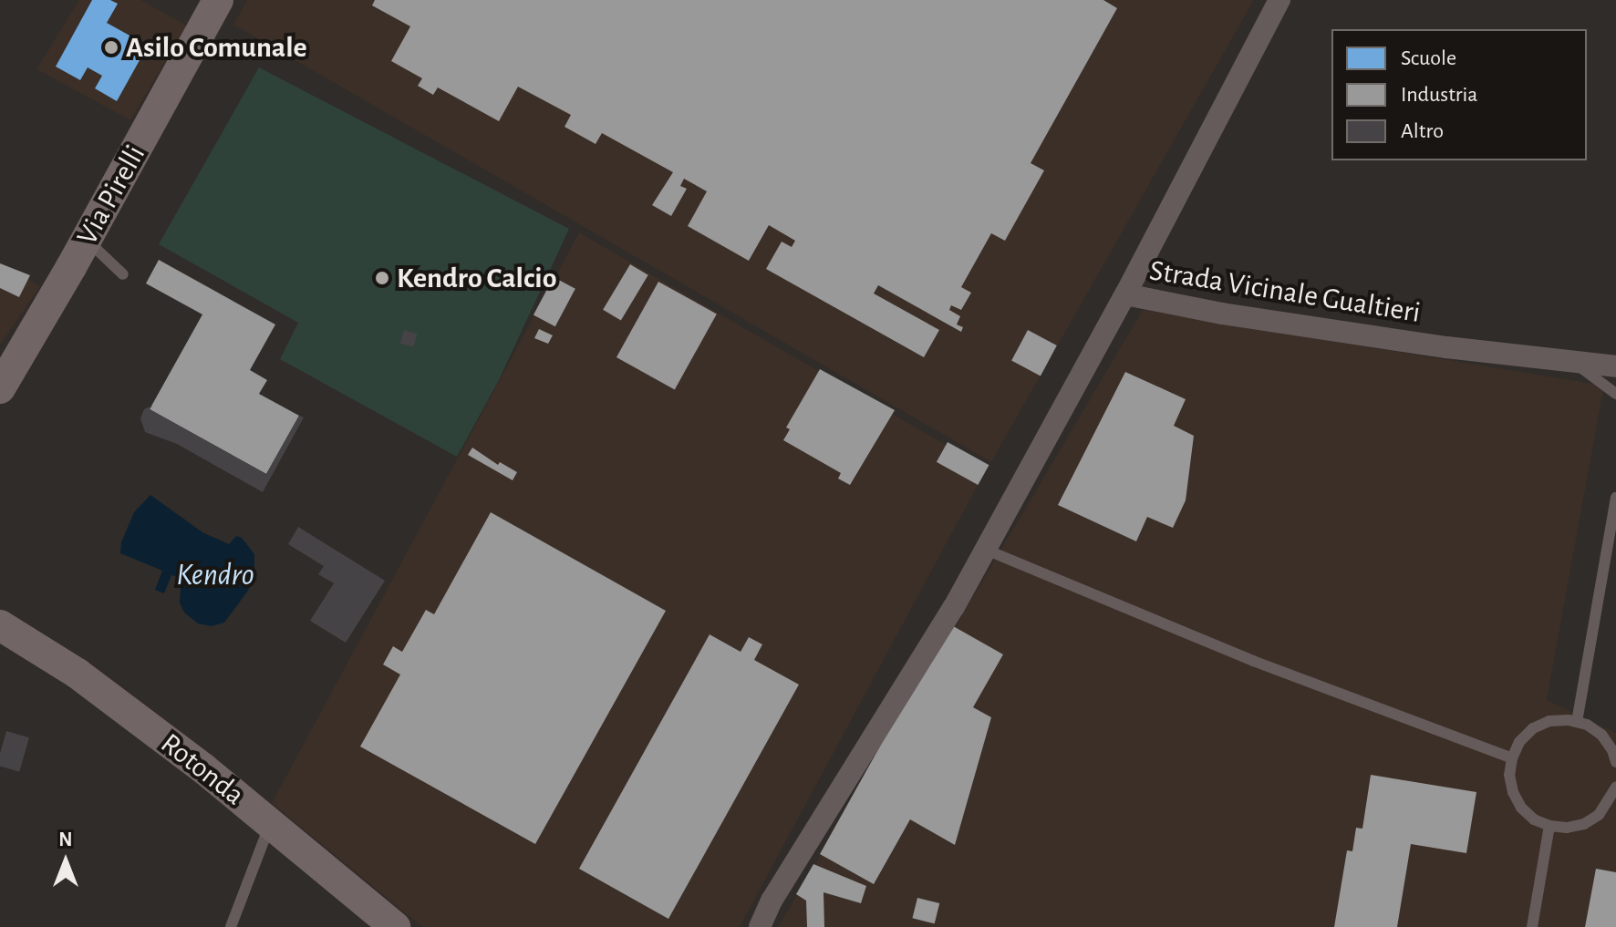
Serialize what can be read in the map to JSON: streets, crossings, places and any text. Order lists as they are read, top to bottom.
{
  "streets": {
    "main road": ["Via Pirelli", "Rotonda"],
    "street": ["Strada Vicinale Gualtieri"]
  },
  "water": ["Kendro"],
  "places": ["Asilo Comunale", "Kendro Calcio"],
  "legend": ["Scuole", "Industria", "Altro"],
  "north": "top"
}
